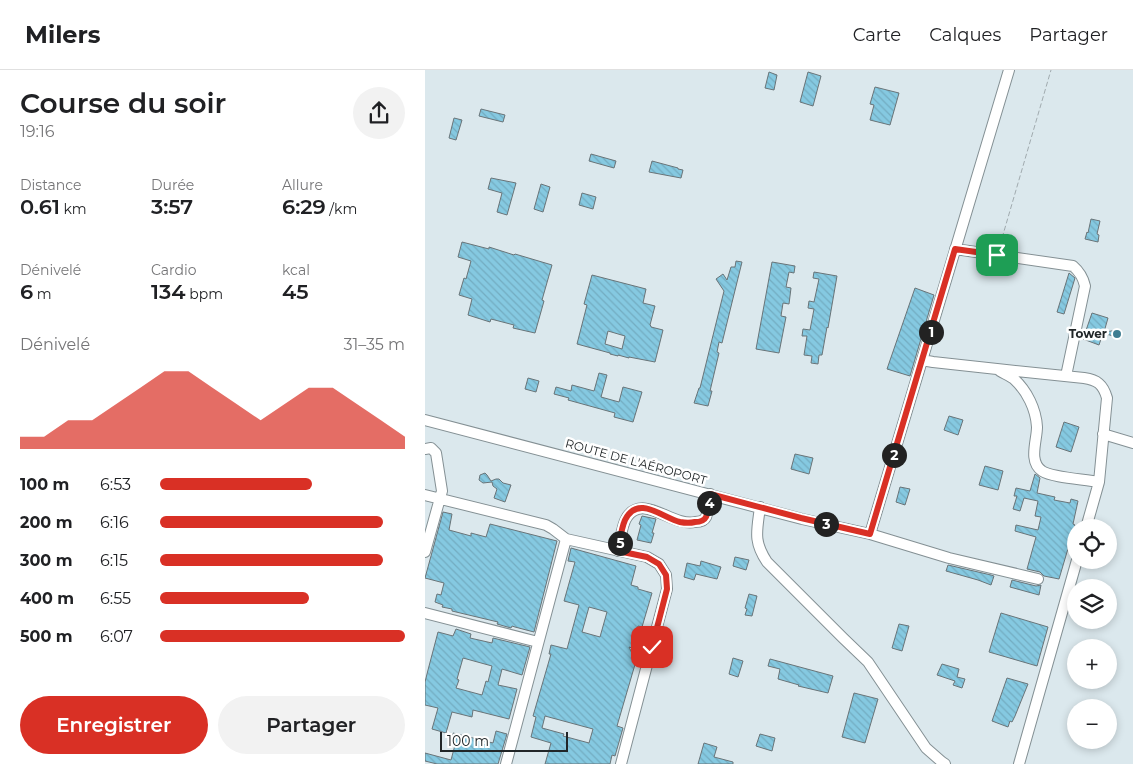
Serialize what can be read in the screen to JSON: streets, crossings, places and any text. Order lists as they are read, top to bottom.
{
  "streets": {
    "street": ["ROUTE DE L'AÉROPORT"]
  },
  "places": ["Tower"],
  "scale_bar": "100 m",
  "page": {
    "header": "Milers",
    "nav": ["Carte", "Calques", "Partager"],
    "heading": ["Course du soir", "19:16"],
    "stats": [
      ["Distance", "0.61 km"],
      ["Durée", "3:57"],
      ["Allure", "6:29 /km"],
      ["Dénivelé", "6 m"],
      ["Cardio", "134 bpm"],
      ["kcal", "45"]
    ],
    "pins": [
      "1",
      "2",
      "4",
      "3",
      "5"
    ],
    "chart": ["Dénivelé", "31–35 m"],
    "list": [
      {
        "name": "100 m",
        "note": "6:53"
      },
      {
        "name": "200 m",
        "note": "6:16"
      },
      {
        "name": "300 m",
        "note": "6:15"
      },
      {
        "name": "400 m",
        "note": "6:55"
      },
      {
        "name": "500 m",
        "note": "6:07"
      }
    ],
    "map_buttons": ["+", "−"],
    "buttons": ["Enregistrer", "Partager"],
    "scale": "100 m"
  }
}
